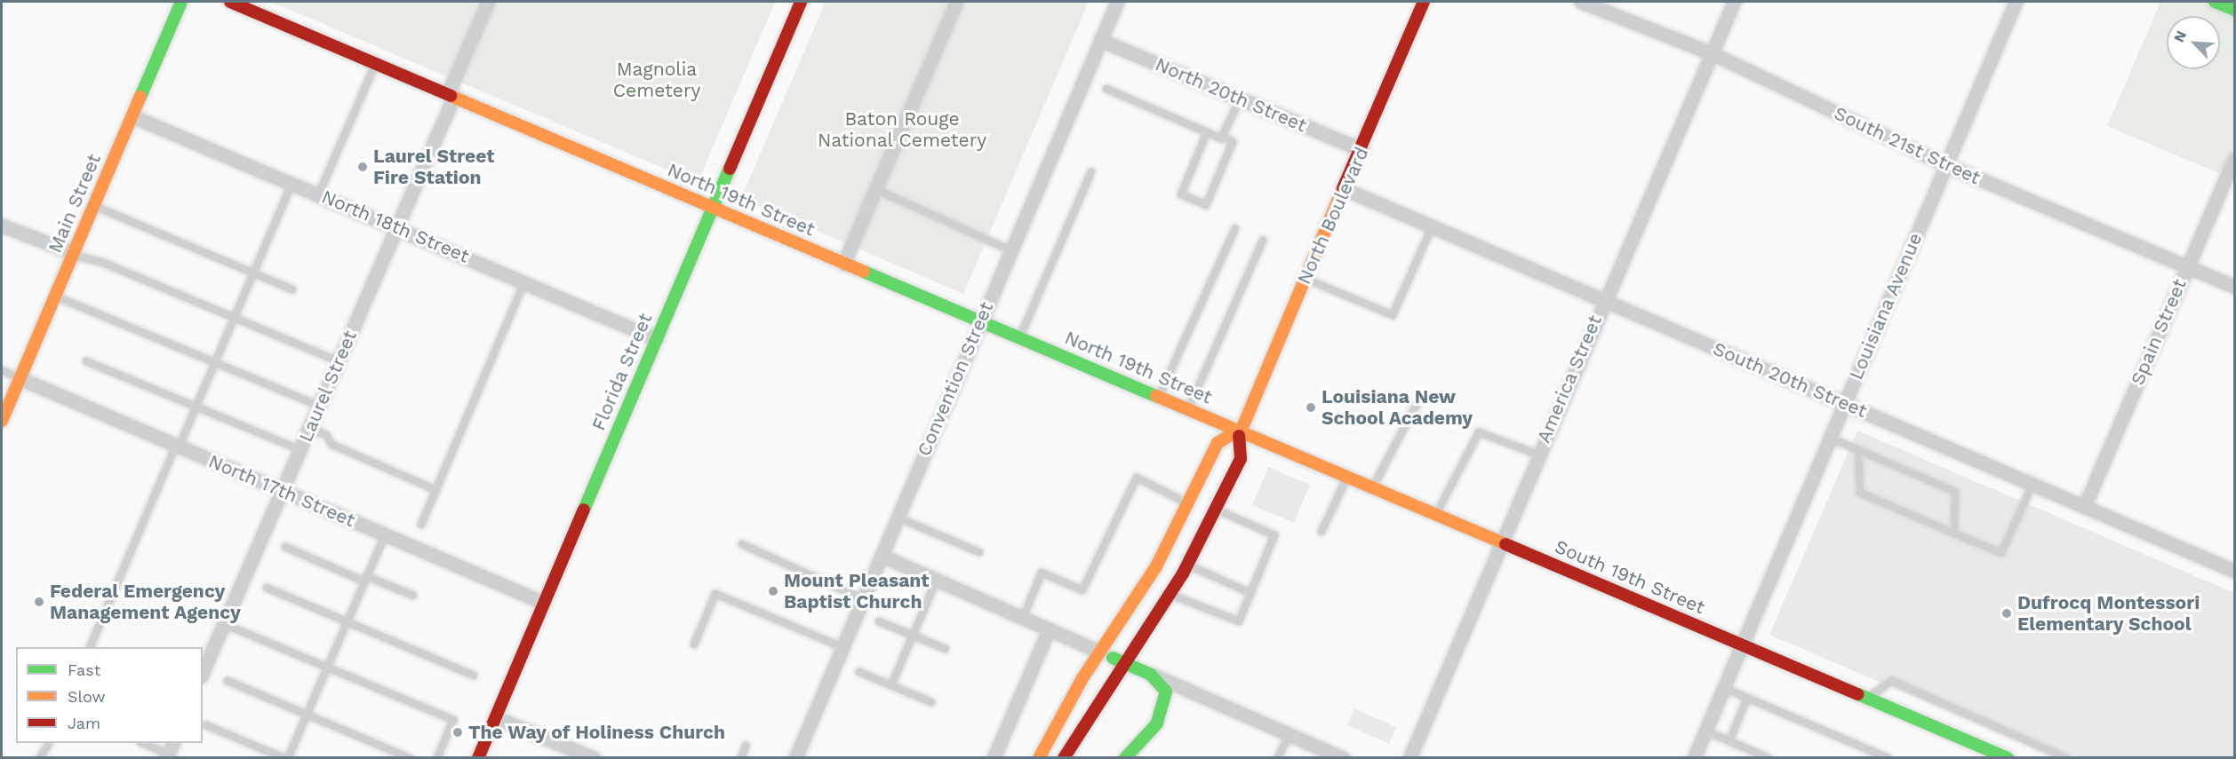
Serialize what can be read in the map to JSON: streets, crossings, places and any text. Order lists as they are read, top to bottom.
{
  "streets": {
    "street": [
      "North 20th Street",
      "South 21st Street",
      "North 19th Street",
      "Main Street",
      "North Boulevard",
      "North 18th Street",
      "Louisiana Avenue",
      "Spain Street",
      "Florida Street",
      "Convention Street",
      "America Street",
      "South 20th Street",
      "Laurel Street",
      "North 17th Street",
      "South 19th Street"
    ]
  },
  "crossings": [
    ["North 20th Street", "North Boulevard"],
    ["North 20th Street", "Convention Street"],
    ["South 21st Street", "Louisiana Avenue"],
    ["South 21st Street", "Spain Street"],
    ["South 21st Street", "America Street"],
    ["North 19th Street", "North Boulevard"],
    ["North 19th Street", "Florida Street"],
    ["North 19th Street", "Convention Street"],
    ["North 19th Street", "Laurel Street"],
    ["North 19th Street", "South 19th Street"],
    ["Main Street", "North 18th Street"],
    ["Main Street", "North 17th Street"],
    ["North Boulevard", "South 20th Street"],
    ["North Boulevard", "South 19th Street"],
    ["North 18th Street", "Florida Street"],
    ["North 18th Street", "Laurel Street"],
    ["Louisiana Avenue", "South 20th Street"],
    ["Louisiana Avenue", "South 19th Street"],
    ["Spain Street", "South 20th Street"],
    ["Florida Street", "North 17th Street"],
    ["America Street", "South 20th Street"],
    ["America Street", "South 19th Street"],
    ["Laurel Street", "North 17th Street"]
  ],
  "parks": ["Magnolia Cemetery", "Baton Rouge National Cemetery"],
  "places": [
    "Laurel Street Fire Station",
    "Louisiana New School Academy",
    "Mount Pleasant Baptist Church",
    "Federal Emergency Management Agency",
    "Dufrocq Montessori Elementary School",
    "The Way of Holiness Church"
  ],
  "legend": ["Fast", "Slow", "Jam"],
  "north": "top left"
}
